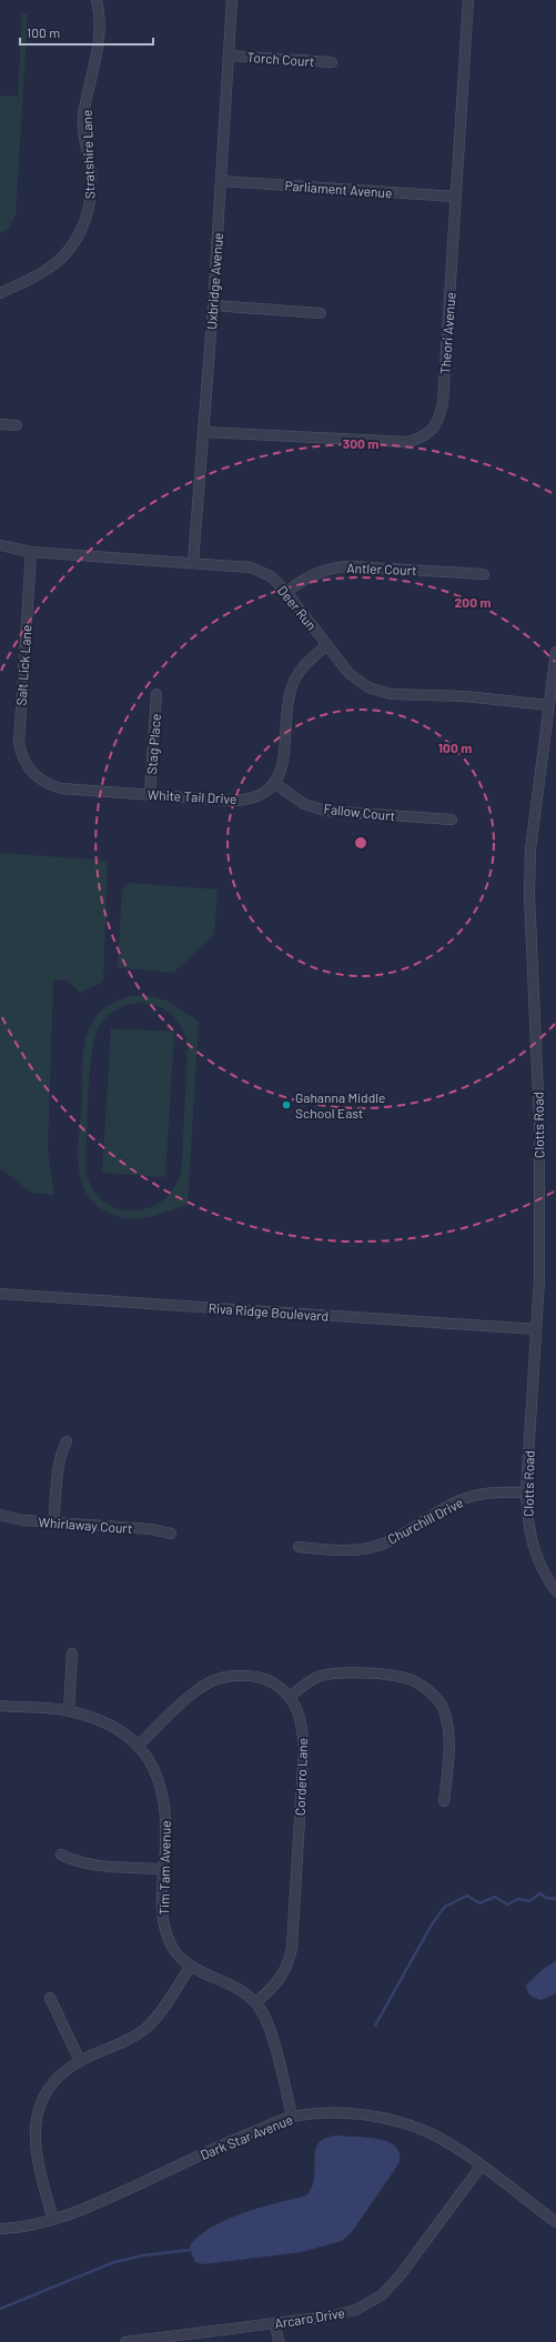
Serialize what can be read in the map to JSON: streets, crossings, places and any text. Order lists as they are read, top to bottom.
{
  "streets": {
    "street": [
      "Torch Court",
      "Stratshire Lane",
      "Parliament Avenue",
      "Uxbridge Avenue",
      "Theori Avenue",
      "Antler Court",
      "Deer Run",
      "Salt Lick Lane",
      "Stag Place",
      "White Tail Drive",
      "Fallow Court",
      "Clotts Road",
      "Riva Ridge Boulevard",
      "Churchill Drive",
      "Whirlaway Court",
      "Cordero Lane",
      "Tim Tam Avenue",
      "Dark Star Avenue",
      "Arcaro Drive"
    ]
  },
  "crossings": [
    ["Torch Court", "Uxbridge Avenue"],
    ["Parliament Avenue", "Uxbridge Avenue"],
    ["Parliament Avenue", "Theori Avenue"],
    ["Uxbridge Avenue", "Theori Avenue"],
    ["Uxbridge Avenue", "Deer Run"],
    ["Antler Court", "Deer Run"],
    ["Deer Run", "Salt Lick Lane"],
    ["Deer Run", "Clotts Road"],
    ["Salt Lick Lane", "White Tail Drive"],
    ["Stag Place", "White Tail Drive"],
    ["White Tail Drive", "Fallow Court"],
    ["Clotts Road", "Riva Ridge Boulevard"],
    ["Clotts Road", "Churchill Drive"],
    ["Cordero Lane", "Tim Tam Avenue"],
    ["Dark Star Avenue", "Arcaro Drive"]
  ],
  "places": ["Gahanna Middle School East"],
  "scale_bar": "100 m",
  "rings": ["300 m", "200 m", "100 m"]
}
